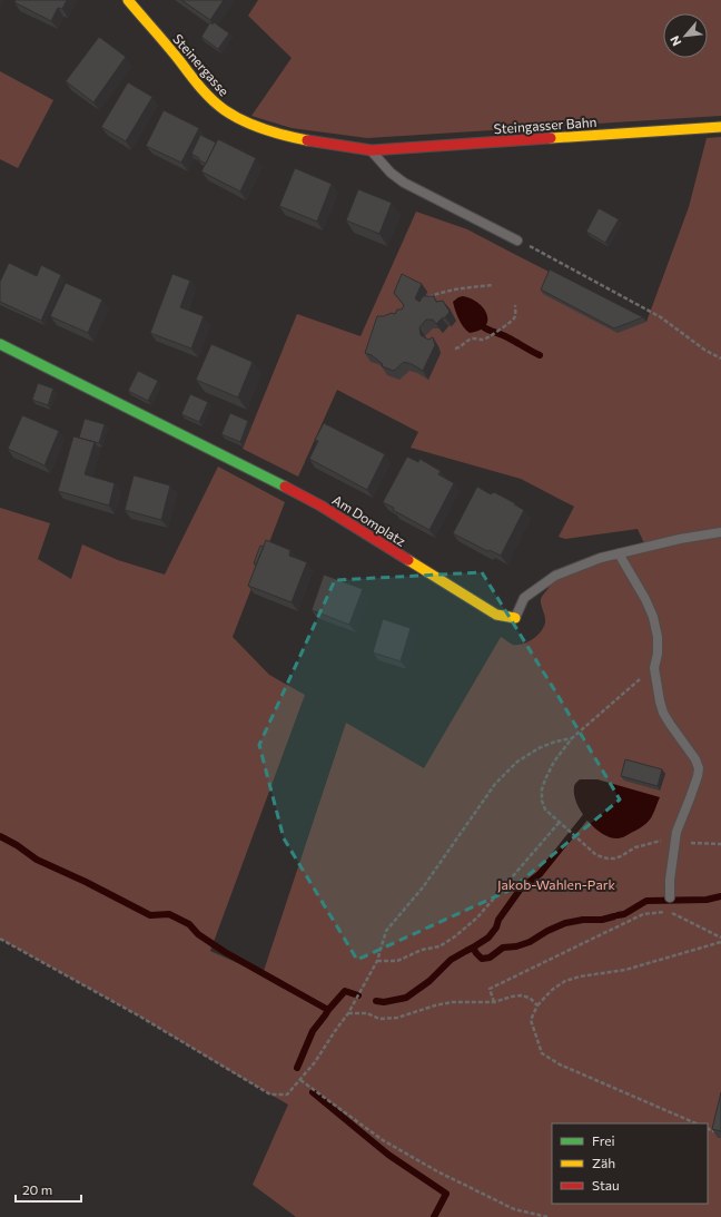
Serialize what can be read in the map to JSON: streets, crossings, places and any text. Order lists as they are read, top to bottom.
{
  "streets": {
    "street": ["Steinergasse", "Steingasser Bahn", "Am Domplatz"]
  },
  "crossings": [
    ["Steinergasse", "Steingasser Bahn"]
  ],
  "parks": ["Jakob-Wahlen-Park"],
  "legend": ["Frei", "Zäh", "Stau"],
  "scale_bar": "20 m",
  "north": "bottom left"
}
